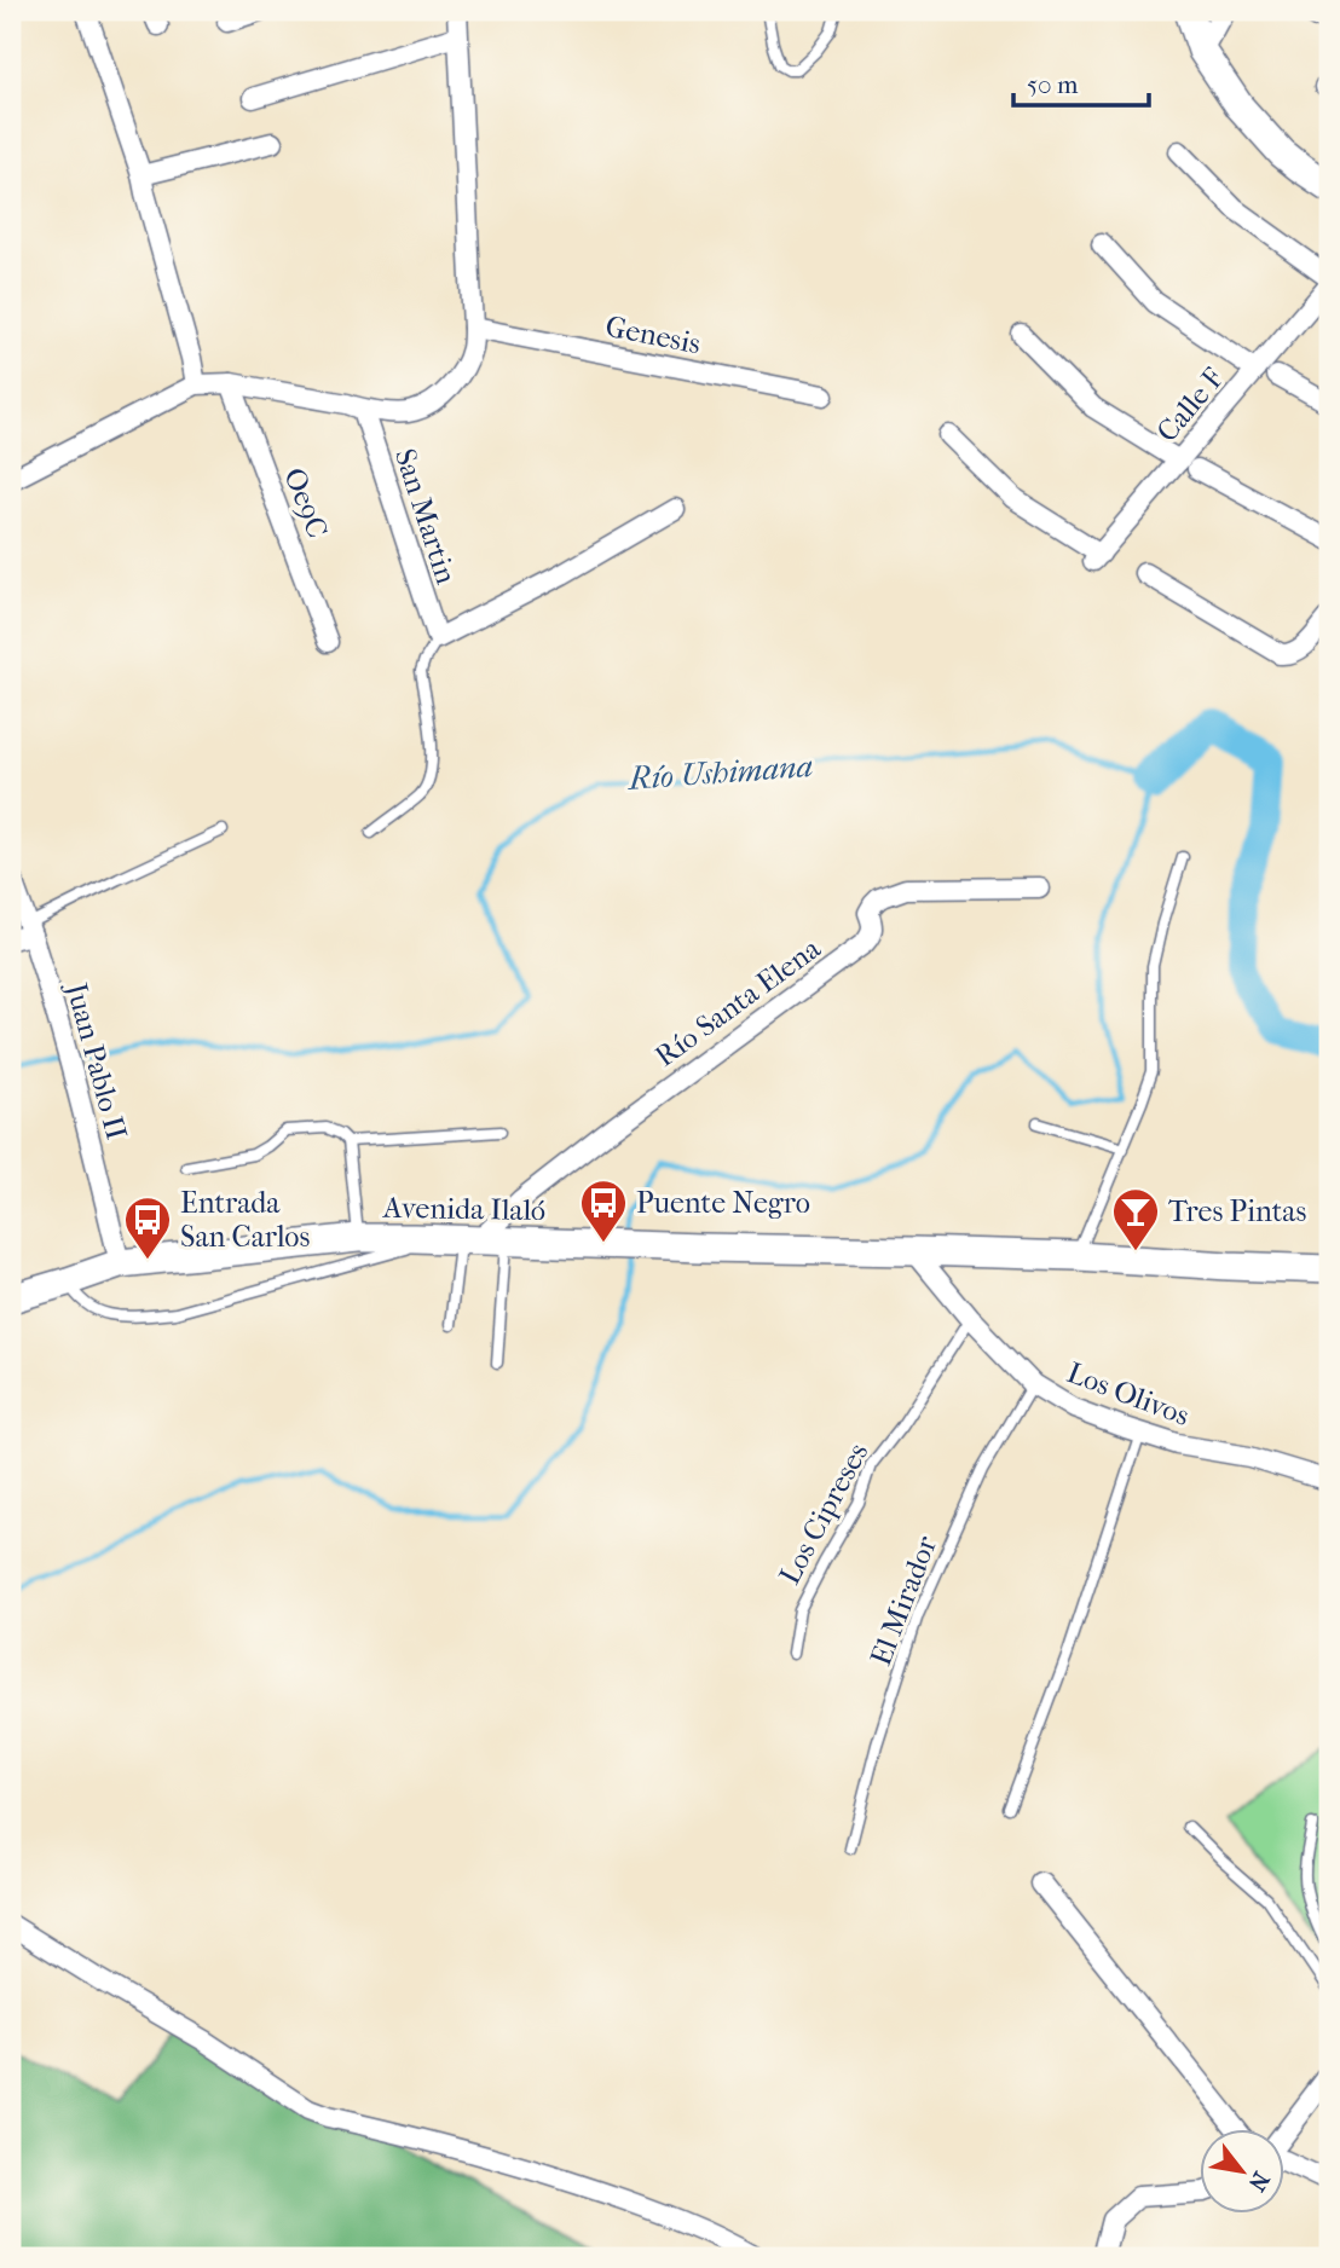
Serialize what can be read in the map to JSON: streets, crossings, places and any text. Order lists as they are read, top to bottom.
{
  "streets": {
    "main road": ["Avenida Ilaló"],
    "street": [
      "Genesis",
      "Calle F",
      "Oe9C",
      "San Martin",
      "Río Santa Elena",
      "Juan Pablo II",
      "Los Olivos"
    ],
    "lane": ["Los Cipreses", "El Mirador"]
  },
  "crossings": [
    ["Río Santa Elena", "Avenida Ilaló"],
    ["Juan Pablo II", "Avenida Ilaló"],
    ["Avenida Ilaló", "Los Olivos"],
    ["Los Olivos", "Los Cipreses"],
    ["Los Olivos", "El Mirador"]
  ],
  "water": ["Río Ushimana"],
  "places": {
    "bus stop": ["Puente Negro", "Entrada San Carlos"],
    "bar": ["Tres Pintas"]
  },
  "scale_bar": "50 m",
  "north": "bottom right"
}
